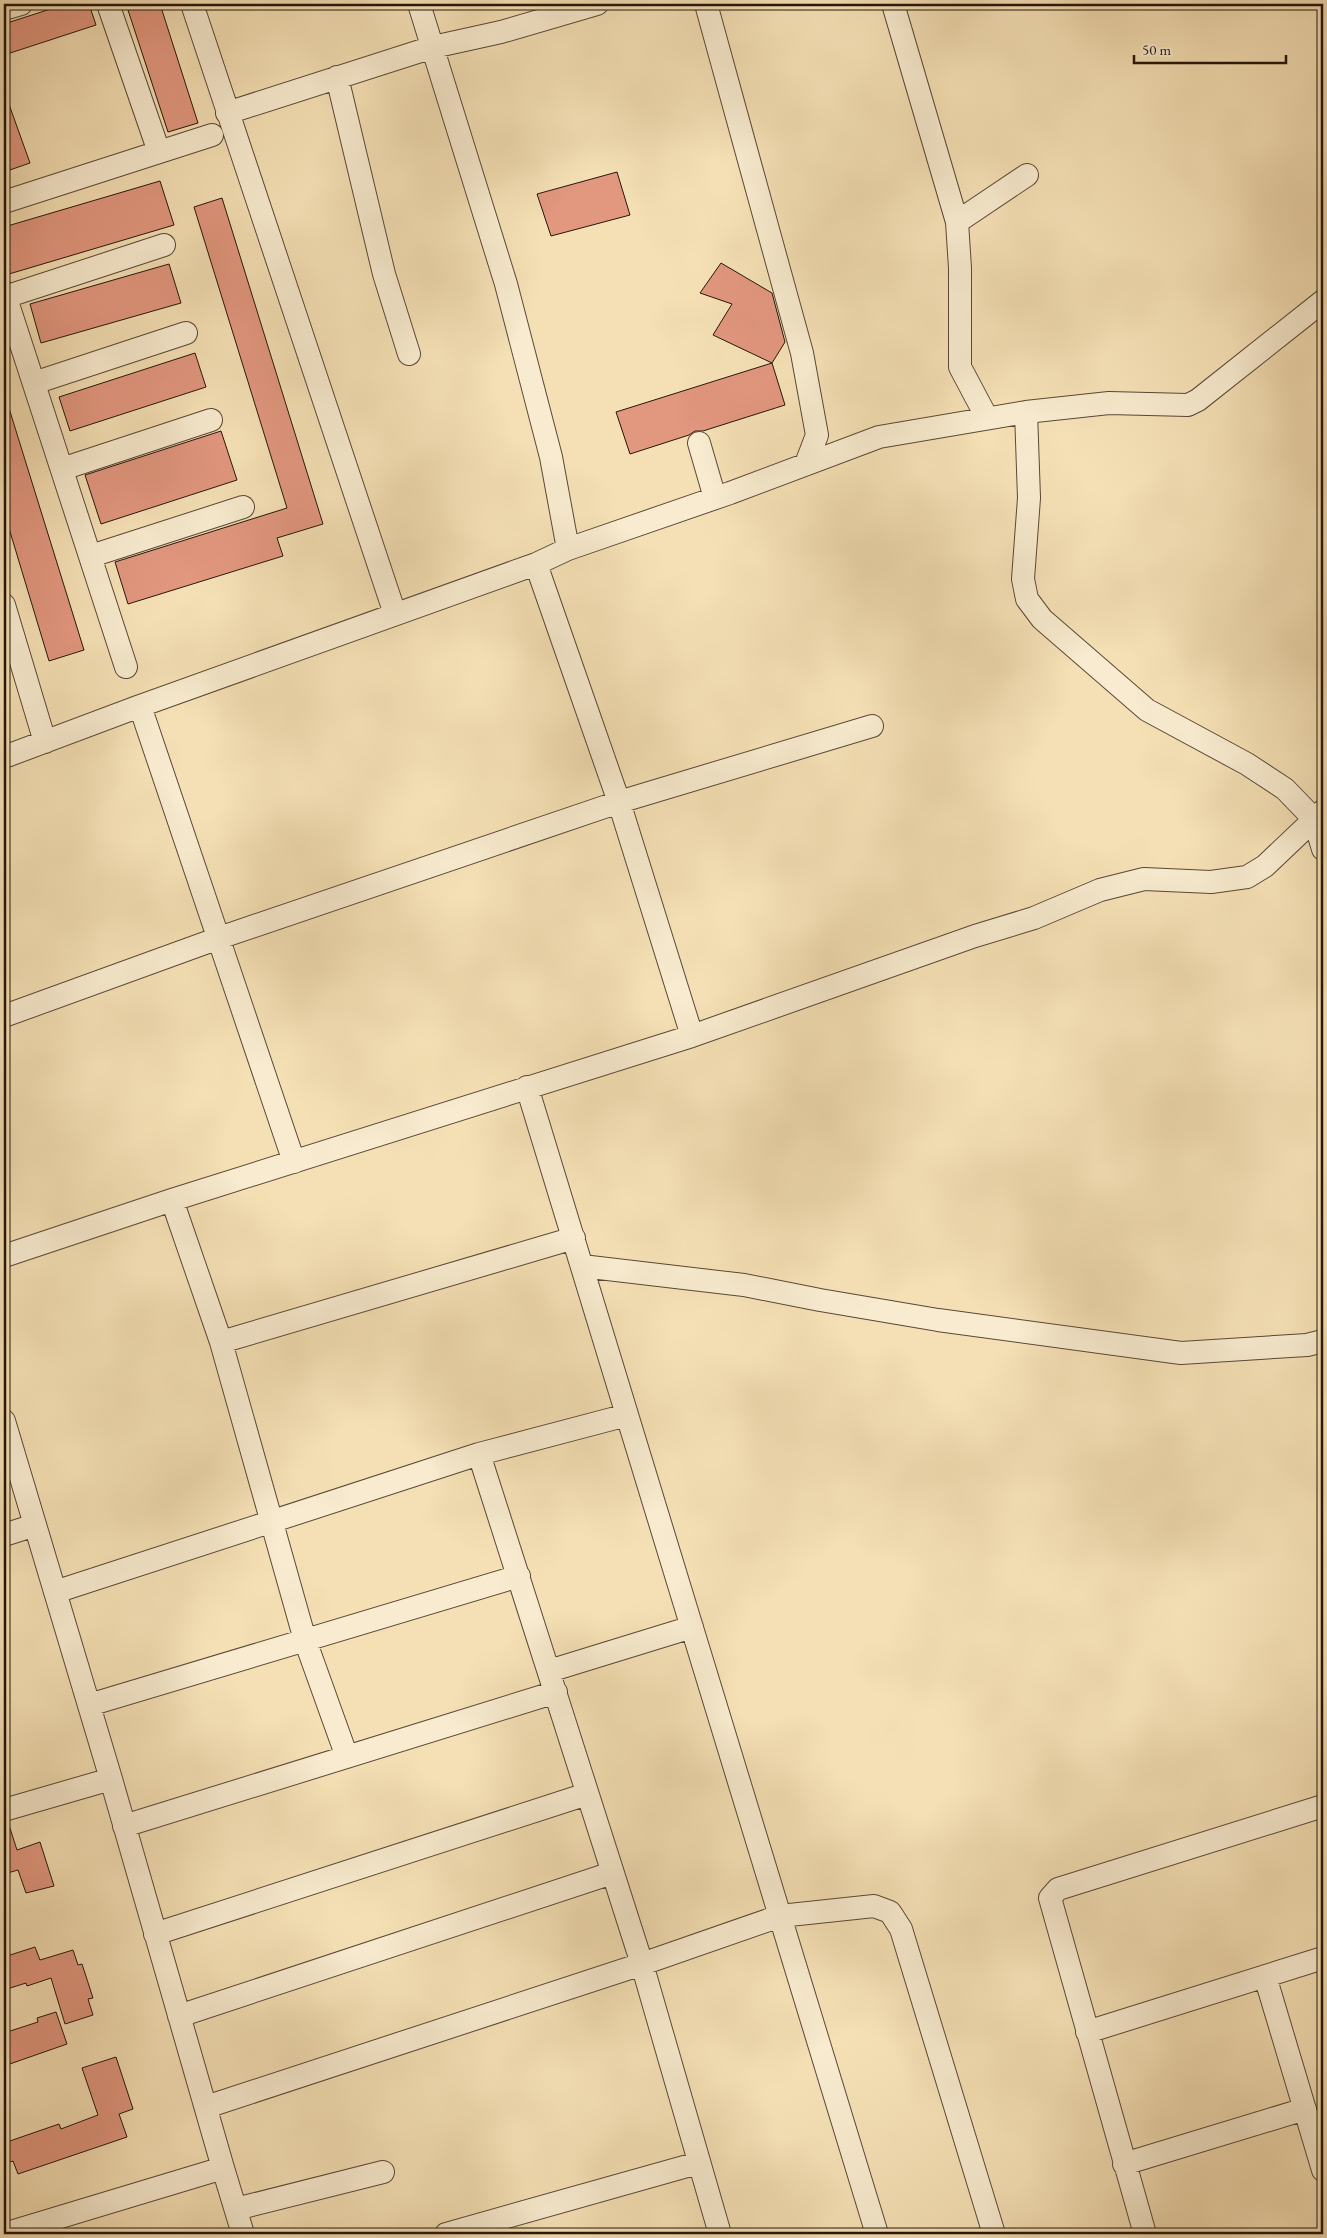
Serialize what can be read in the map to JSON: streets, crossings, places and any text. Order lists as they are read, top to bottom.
{
  "scale_bar": "50 m"
}
